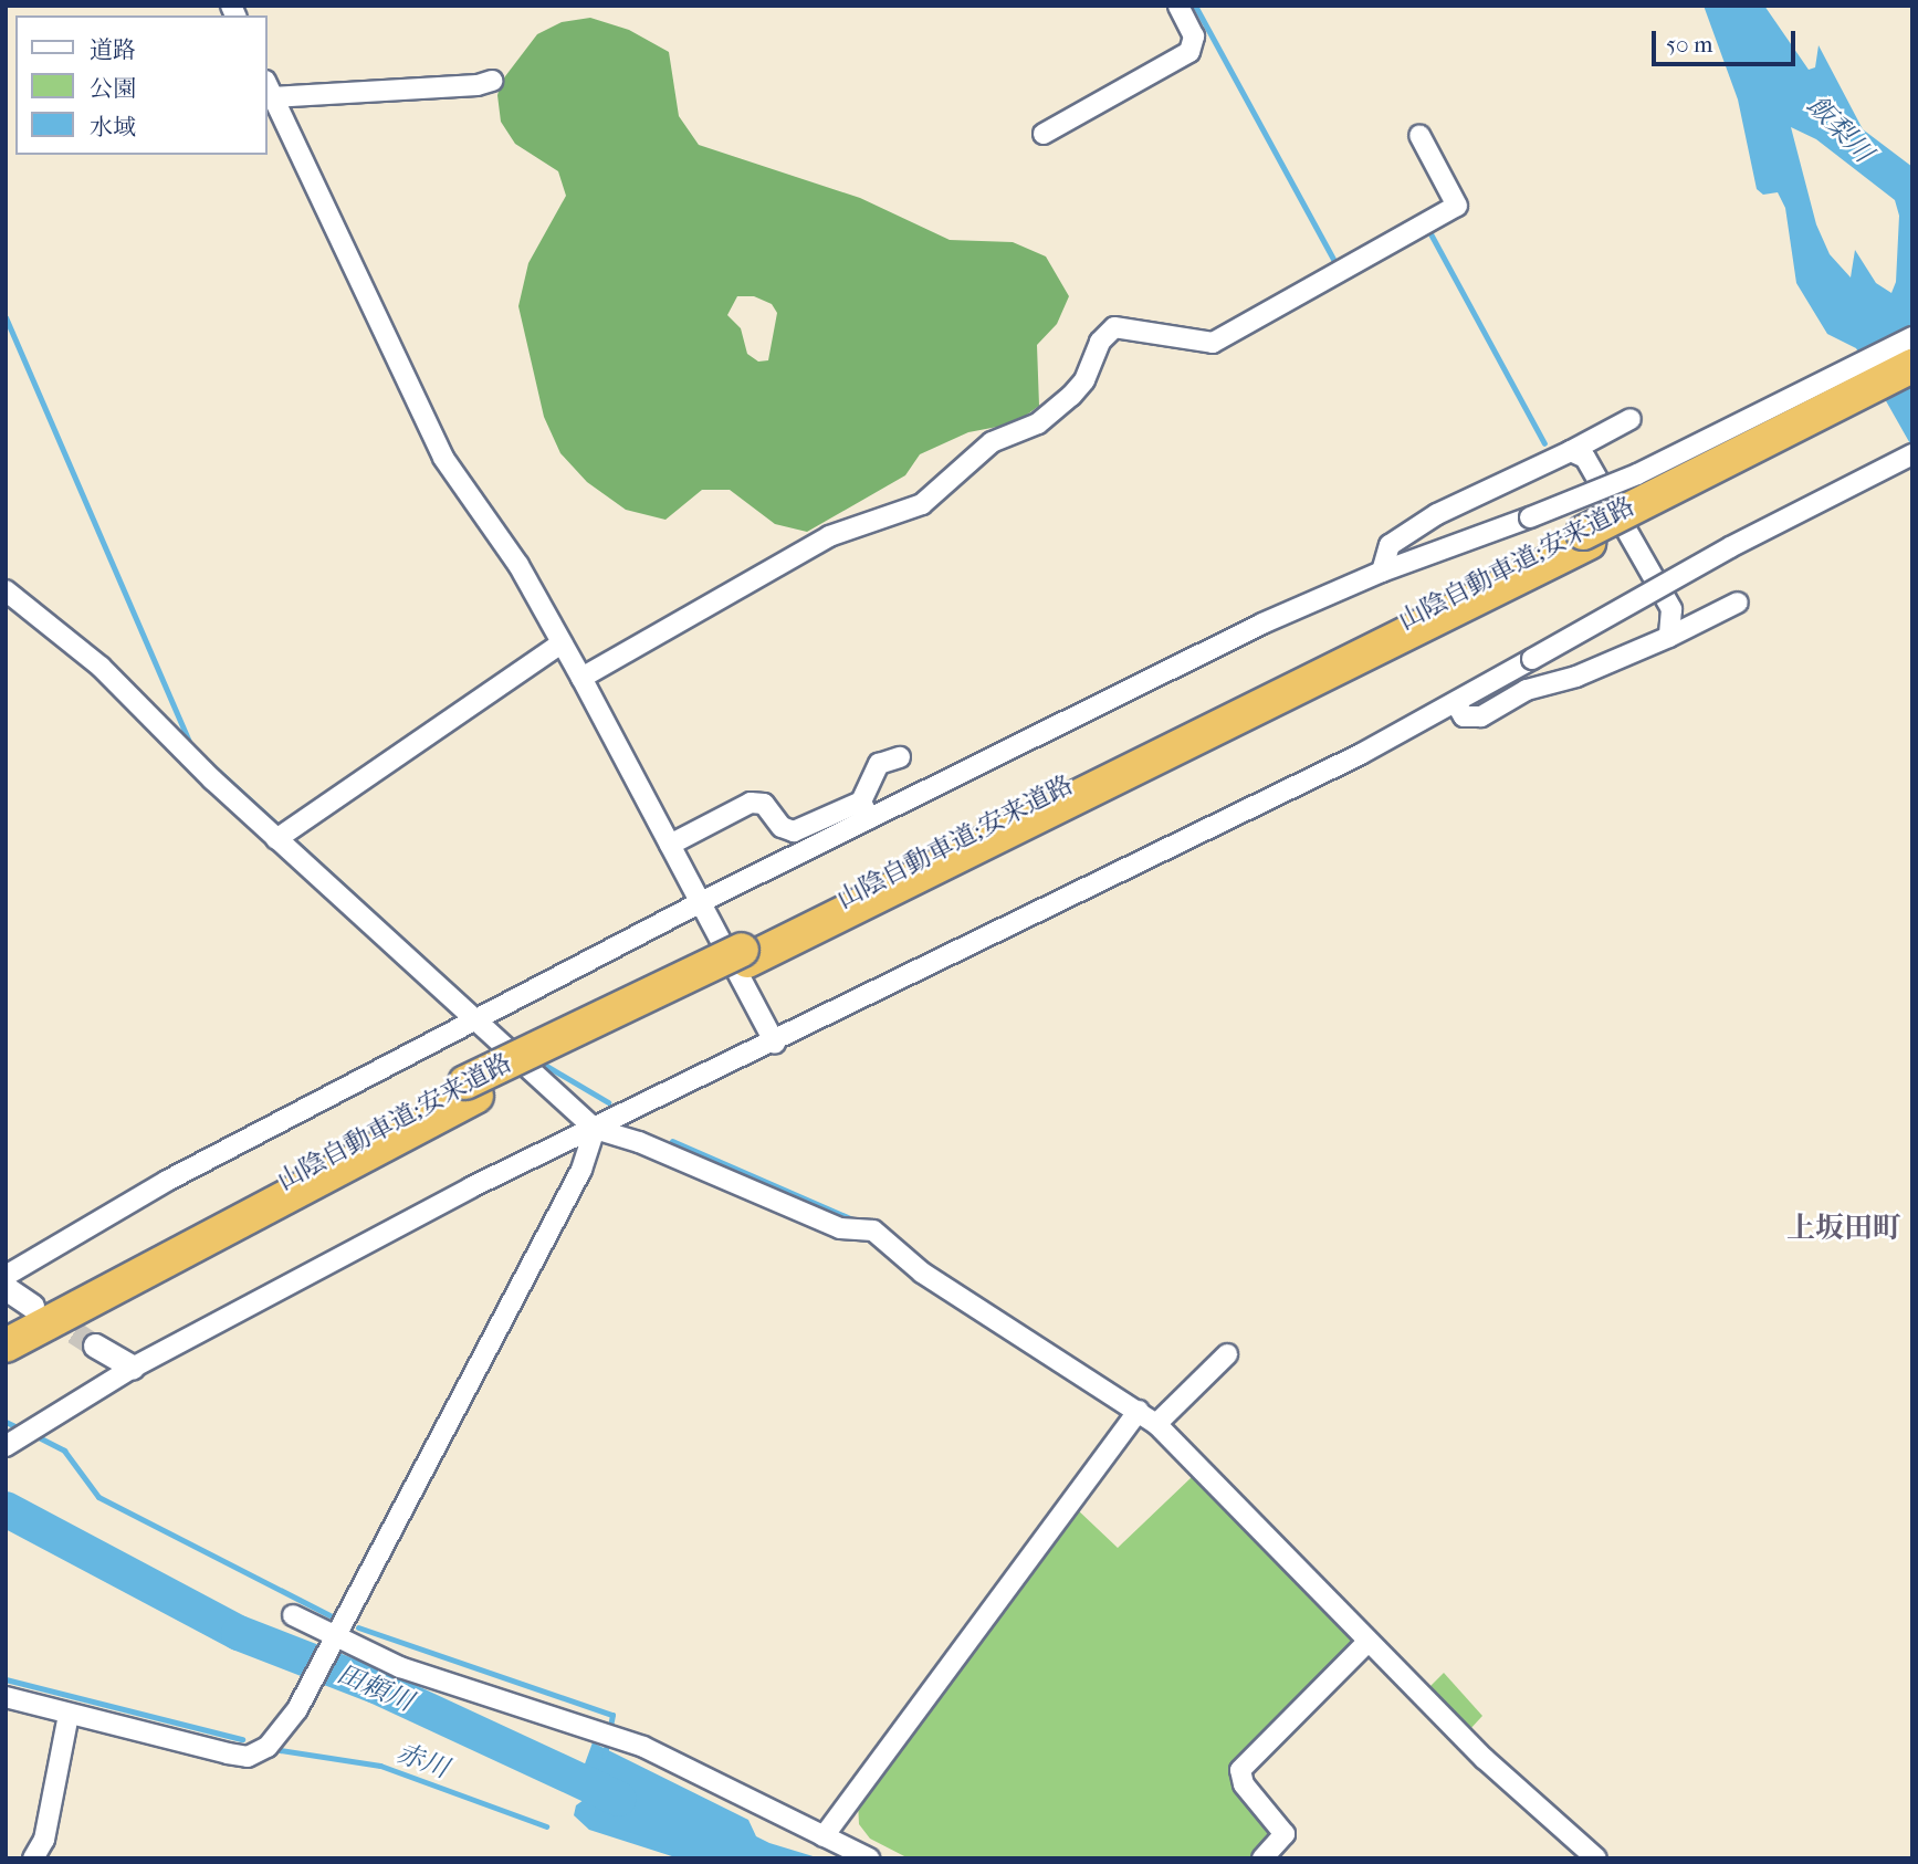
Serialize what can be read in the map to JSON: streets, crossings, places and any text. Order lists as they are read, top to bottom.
{
  "streets": {
    "highway": ["山陰自動車道;安来道路"]
  },
  "districts": ["上坂田町"],
  "water": ["飯梨川", "田頼川", "赤川"],
  "legend": ["道路", "公園", "水域"],
  "scale_bar": "50 m"
}
